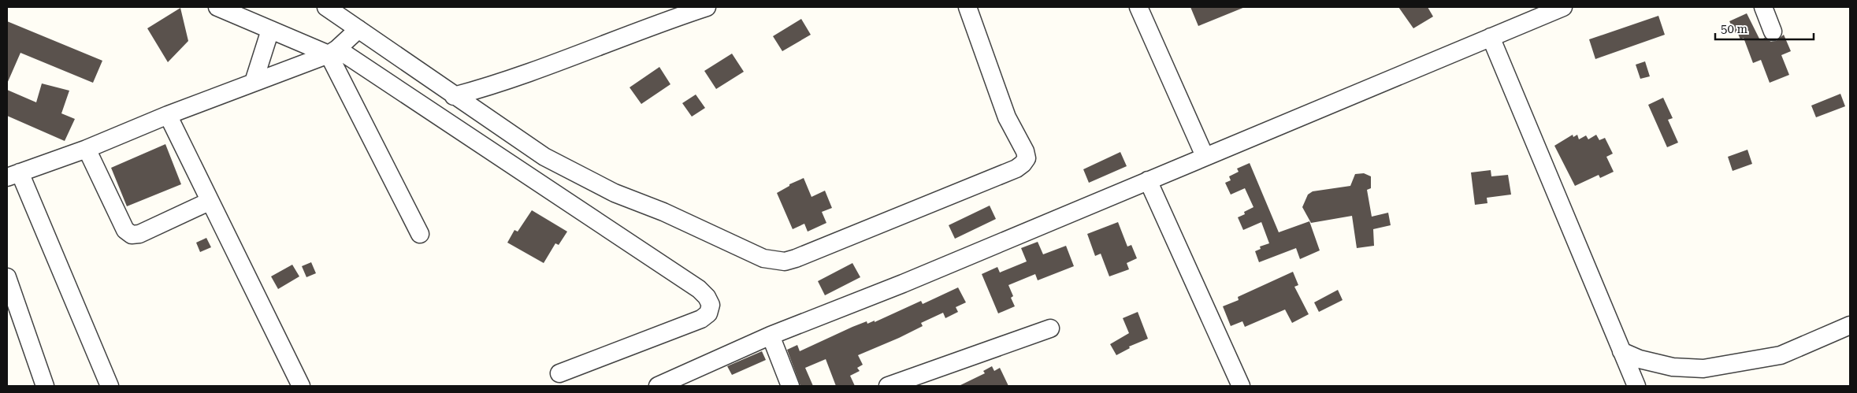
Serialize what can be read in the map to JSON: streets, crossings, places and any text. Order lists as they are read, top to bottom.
{
  "scale_bar": "50 m"
}
